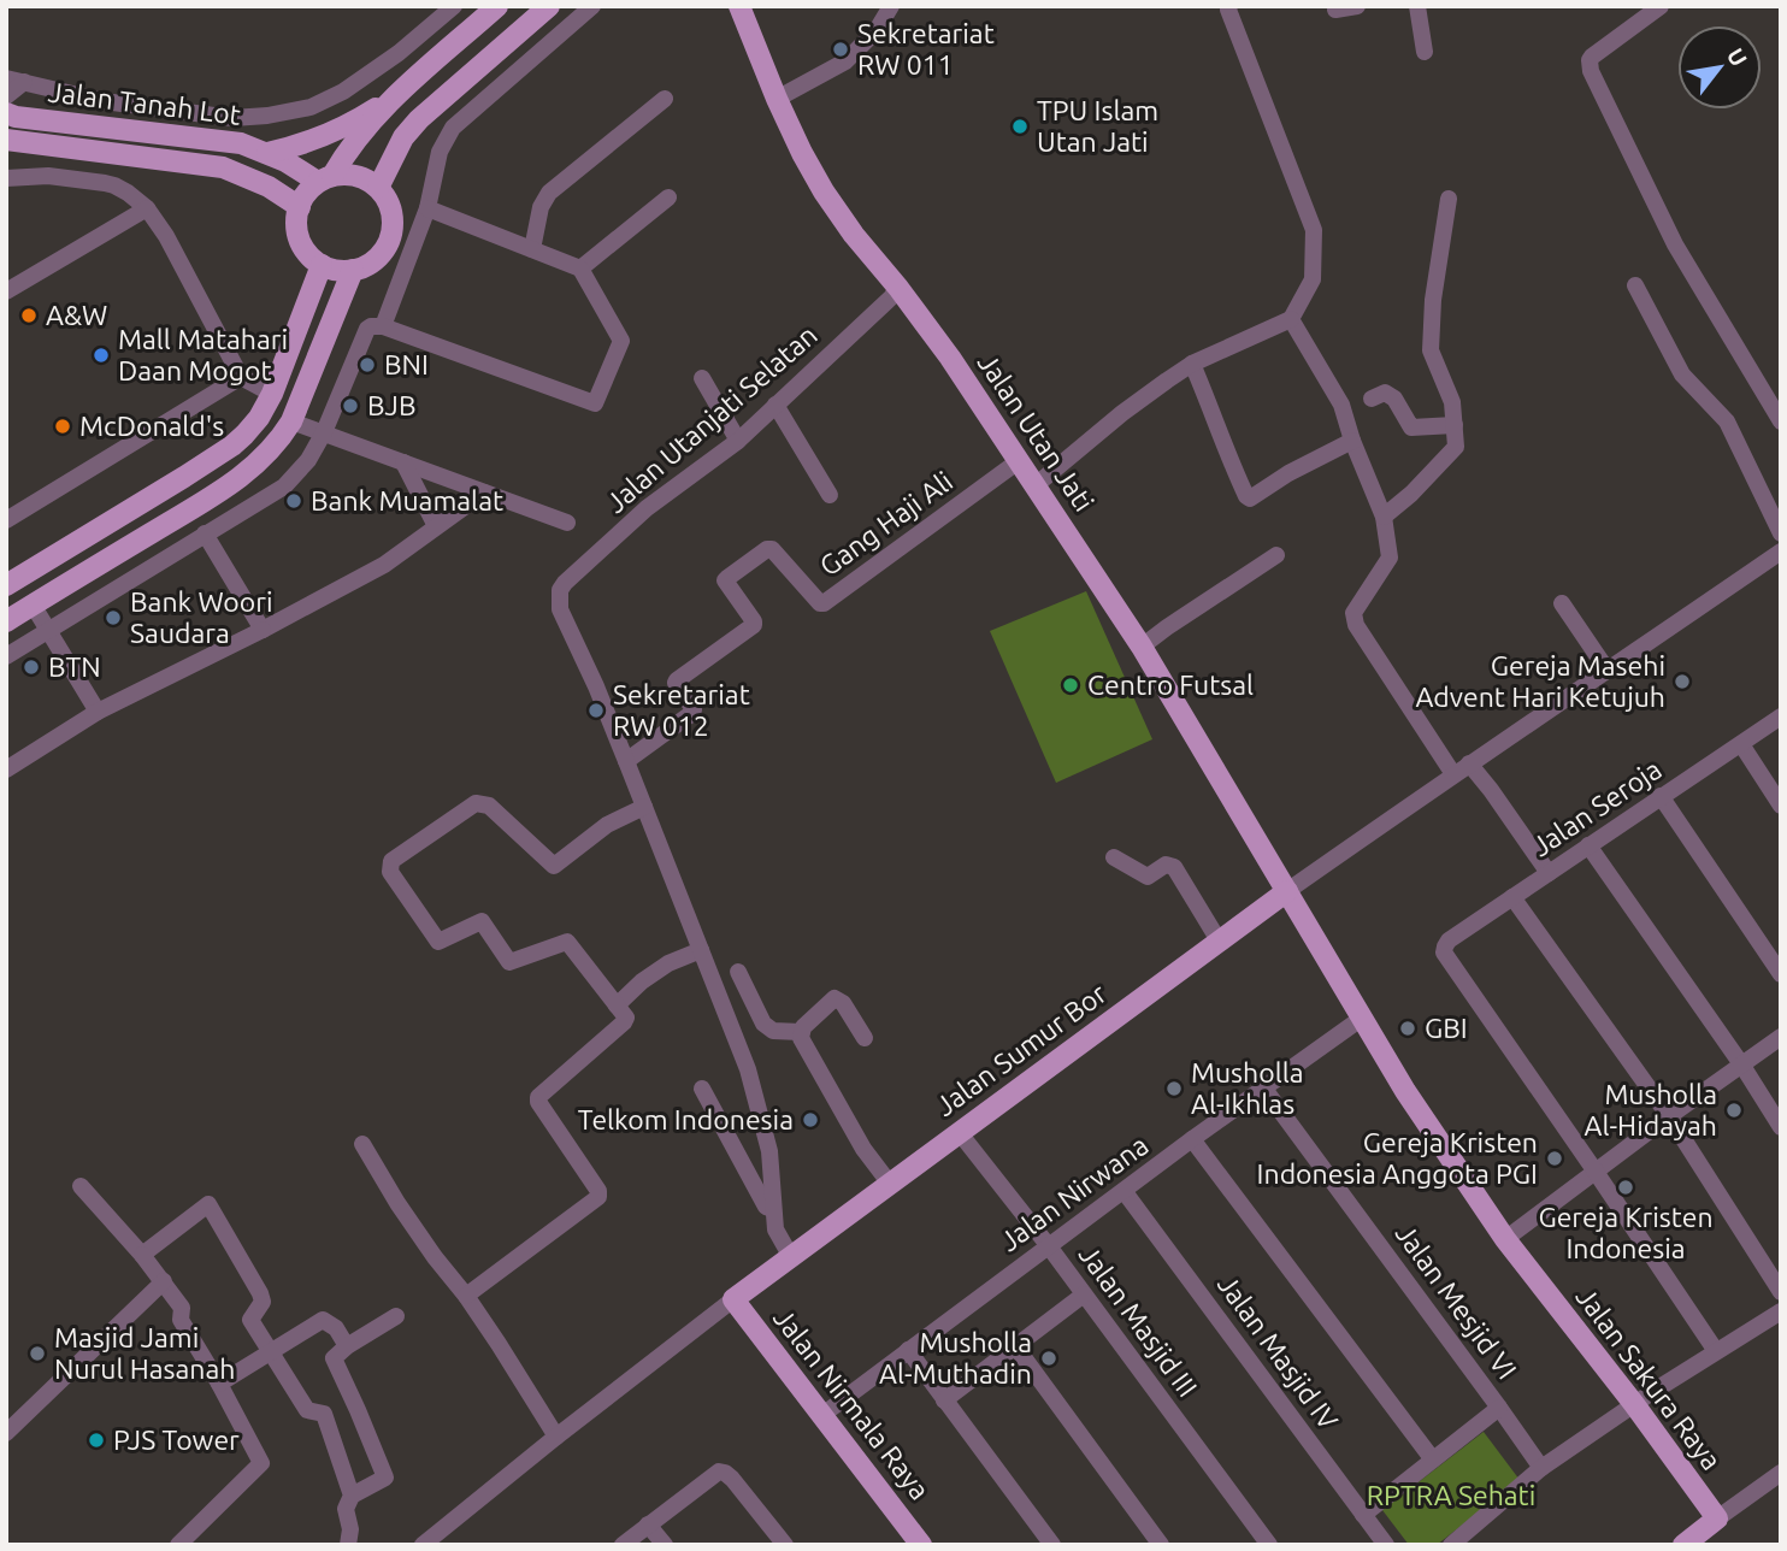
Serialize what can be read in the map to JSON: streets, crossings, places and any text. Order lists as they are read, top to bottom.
{
  "streets": {
    "main road": [
      "Jalan Tanah Lot",
      "Jalan Utan Jati",
      "Jalan Sumur Bor",
      "Jalan Sakura Raya",
      "Jalan Nirmala Raya"
    ],
    "street": [
      "Jalan Utanjati Selatan",
      "Gang Haji Ali",
      "Jalan Seroja",
      "Jalan Nirwana",
      "Jalan Mesjid VI",
      "Jalan Masjid III",
      "Jalan Masjid IV"
    ]
  },
  "crossings": [
    ["Jalan Utanjati Selatan", "Jalan Utan Jati"],
    ["Jalan Utanjati Selatan", "Gang Haji Ali"],
    ["Jalan Utan Jati", "Gang Haji Ali"],
    ["Jalan Utan Jati", "Jalan Sumur Bor"],
    ["Jalan Utan Jati", "Jalan Sakura Raya"],
    ["Jalan Sumur Bor", "Jalan Masjid III"],
    ["Jalan Sumur Bor", "Jalan Sakura Raya"],
    ["Jalan Sumur Bor", "Jalan Nirmala Raya"],
    ["Jalan Nirwana", "Jalan Mesjid VI"],
    ["Jalan Nirwana", "Jalan Masjid III"],
    ["Jalan Nirwana", "Jalan Masjid IV"],
    ["Jalan Nirwana", "Jalan Sakura Raya"],
    ["Jalan Nirwana", "Jalan Nirmala Raya"]
  ],
  "parks": ["RPTRA Sehati"],
  "places": [
    "Sekretariat RW 011",
    "TPU Islam Utan Jati",
    "A&W",
    "Mall Matahari Daan Mogot",
    "BNI",
    "BJB",
    "McDonald's",
    "Bank Muamalat",
    "Bank Woori Saudara",
    "BTN",
    "Gereja Masehi Advent Hari Ketujuh",
    "Centro Futsal",
    "Sekretariat RW 012",
    "GBI",
    "Musholla Al-Ikhlas",
    "Musholla Al-Hidayah",
    "Telkom Indonesia",
    "Gereja Kristen Indonesia Anggota PGI",
    "Gereja Kristen Indonesia",
    "Masjid Jami Nurul Hasanah",
    "Musholla Al-Muthadin",
    "PJS Tower"
  ],
  "north": "top right"
}
